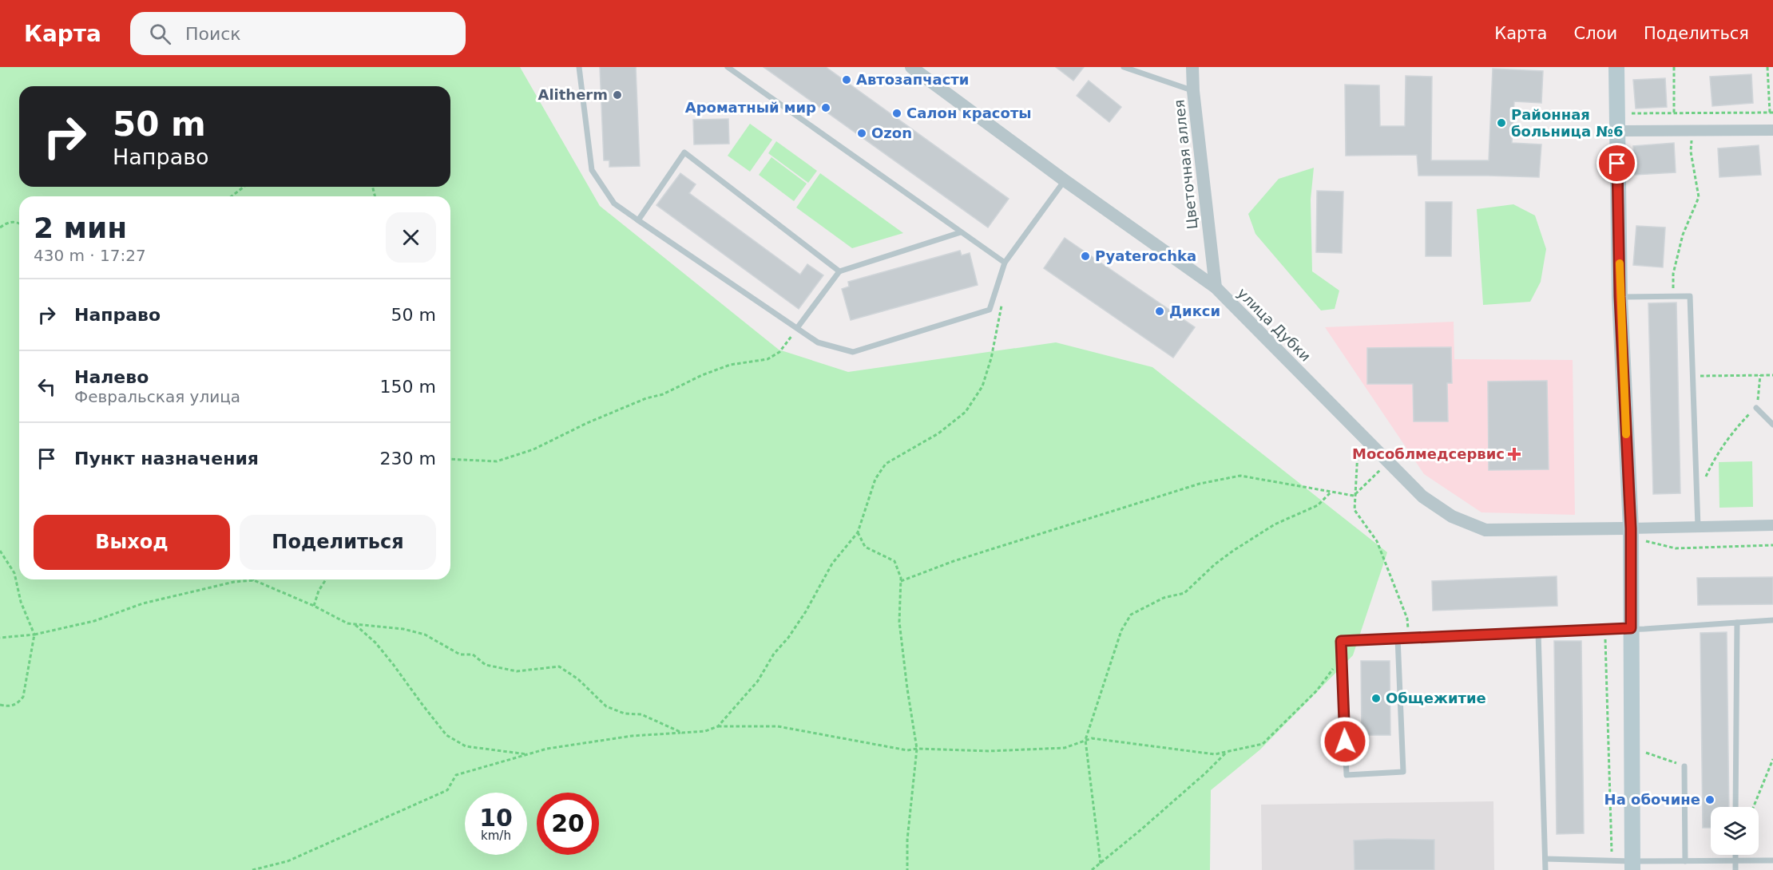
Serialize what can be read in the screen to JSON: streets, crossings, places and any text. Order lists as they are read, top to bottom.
{
  "streets": {
    "street": ["Цветочная аллея", "улица Дубки"]
  },
  "crossings": [
    ["Цветочная аллея", "улица Дубки"]
  ],
  "places": {
    "other": [
      "Автозапчасти",
      "Alitherm",
      "Ароматный мир",
      "Салон красоты",
      "Районная больница №6",
      "Ozon",
      "Pyaterochka",
      "Дикси",
      "Общежитие",
      "На обочине"
    ],
    "health": ["Мособлмедсервис"]
  },
  "page": {
    "header": "Карта",
    "search": "Поиск",
    "nav": ["Карта", "Слои", "Поделиться"],
    "turn": ["50 m", "Направо"],
    "heading": ["2 мин", "430 m · 17:27"],
    "list": [
      {
        "name": "Направо",
        "value": "50 m"
      },
      {
        "name": "Налево",
        "note": "Февральская улица",
        "value": "150 m"
      },
      {
        "name": "Пункт назначения",
        "value": "230 m"
      }
    ],
    "buttons": ["Выход", "Поделиться"],
    "speed": "10 km/h",
    "limit": "20"
  }
}
